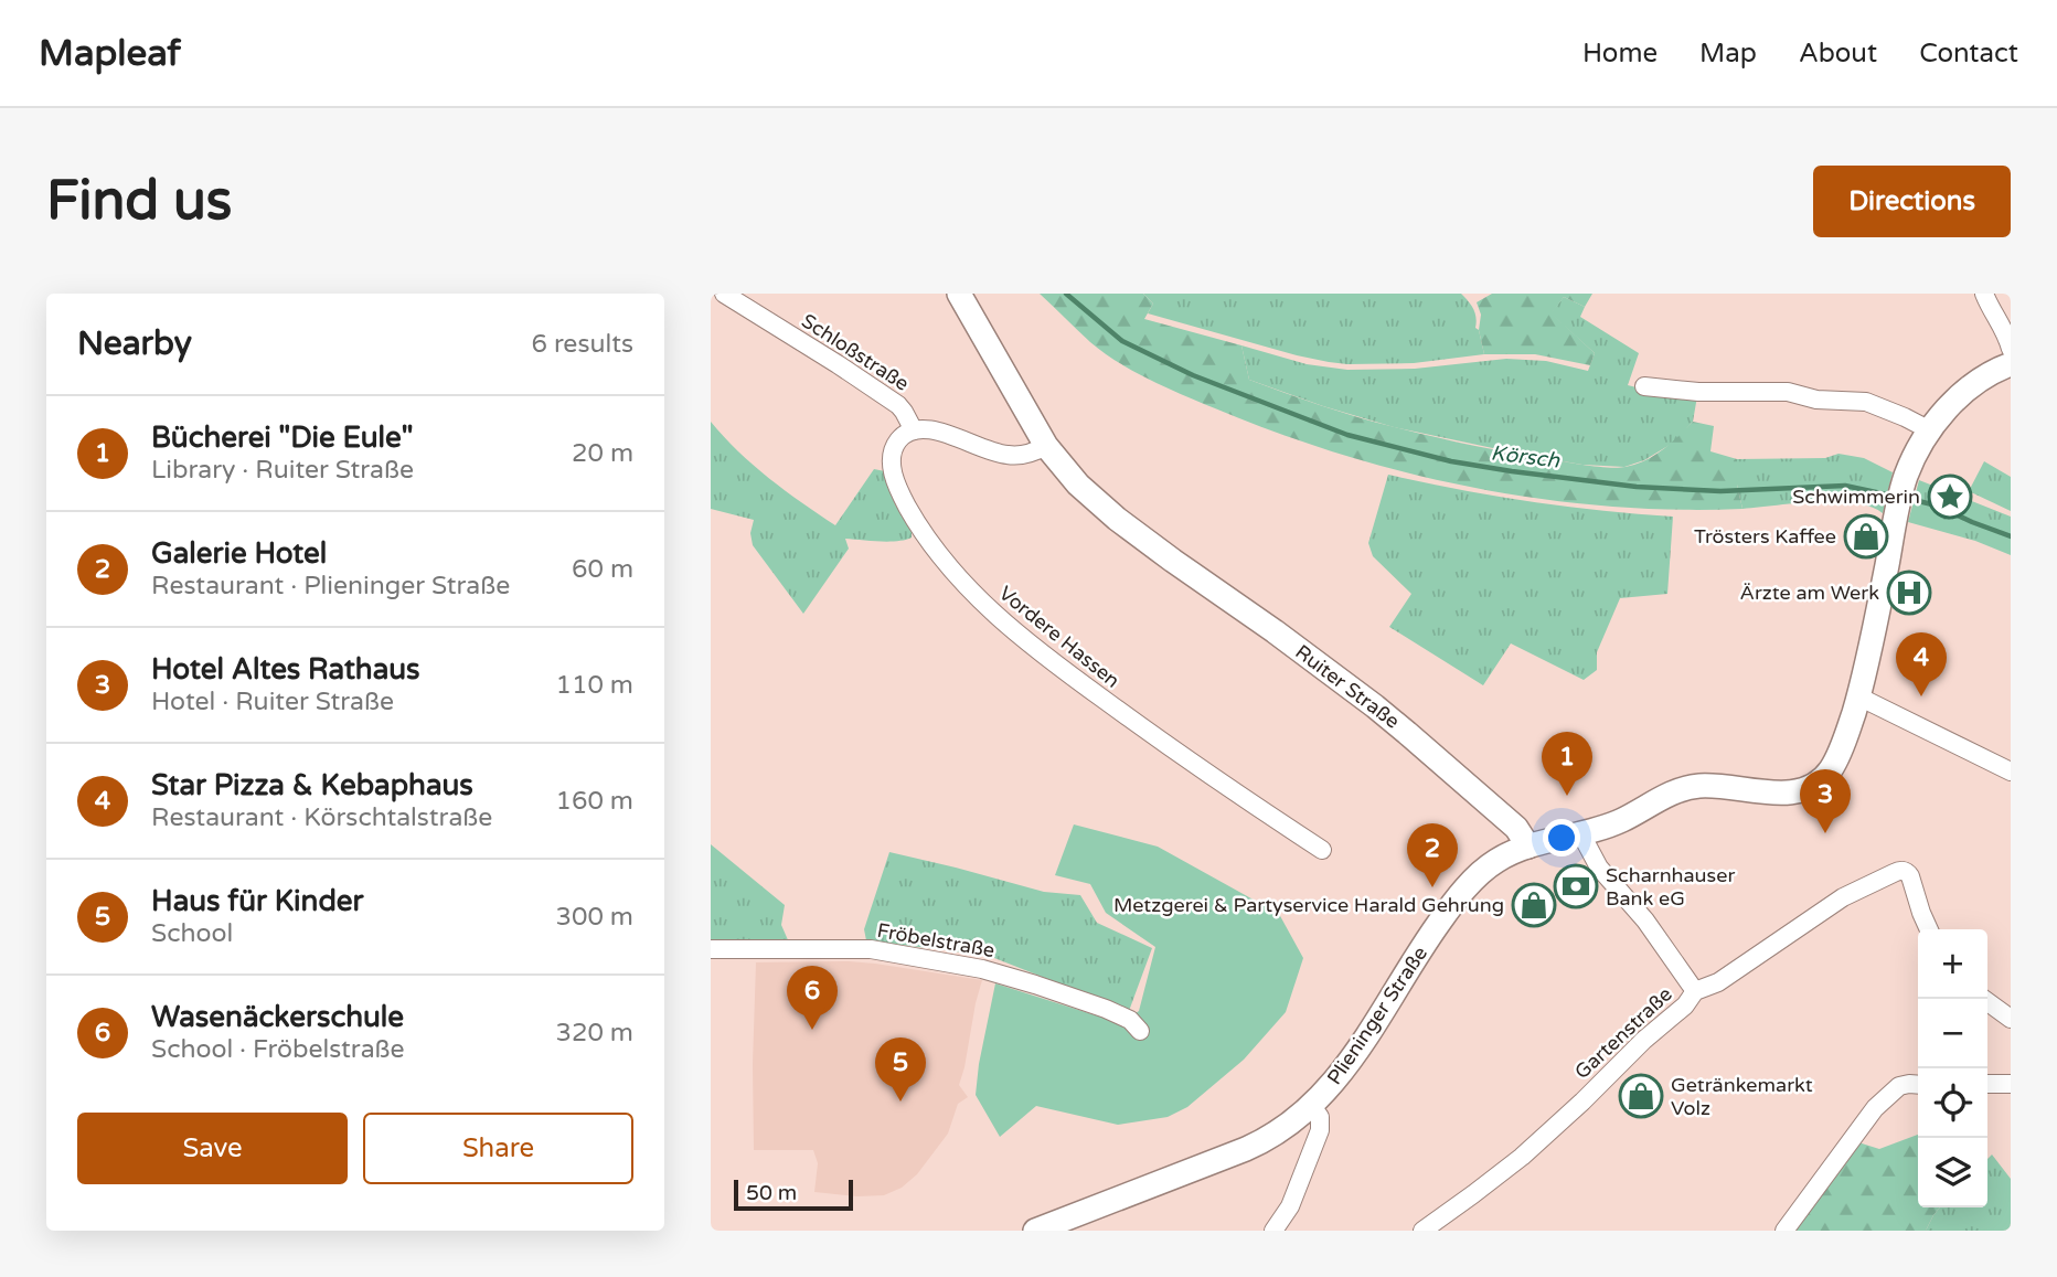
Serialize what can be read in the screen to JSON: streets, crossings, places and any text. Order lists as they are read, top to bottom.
{
  "streets": {
    "main road": ["Ruiter Straße", "Plieninger Straße"],
    "street": [
      "Schloßstraße",
      "Vordere Hassen",
      "Fröbelstraße",
      "Gartenstraße"
    ]
  },
  "crossings": [
    ["Schloßstraße", "Vordere Hassen"],
    ["Ruiter Straße", "Plieninger Straße"]
  ],
  "water": ["Körsch"],
  "places": {
    "place": ["Schwimmerin"],
    "shop": ["Trösters Kaffee", "Metzgerei & Partyservice Harald Gehrung", "Getränkemarkt Volz"],
    "hospital": ["Ärzte am Werk"],
    "bank": ["Scharnhauser Bank eG"]
  },
  "scale_bar": "50 m",
  "page": {
    "header": "Mapleaf",
    "nav": [
      "Home",
      "Map",
      "About",
      "Contact"
    ],
    "buttons": [
      "Directions",
      ["Save", "Share"]
    ],
    "title": "Find us",
    "heading": ["Nearby", "6 results"],
    "list": [
      {
        "mark": "1",
        "name": "Bücherei \"Die Eule\"",
        "note": "Library · Ruiter Straße",
        "value": "20 m"
      },
      {
        "mark": "2",
        "name": "Galerie Hotel",
        "note": "Restaurant · Plieninger Straße",
        "value": "60 m"
      },
      {
        "mark": "3",
        "name": "Hotel Altes Rathaus",
        "note": "Hotel · Ruiter Straße",
        "value": "110 m"
      },
      {
        "mark": "4",
        "name": "Star Pizza & Kebaphaus",
        "note": "Restaurant · Körschtalstraße",
        "value": "160 m"
      },
      {
        "mark": "5",
        "name": "Haus für Kinder",
        "note": "School",
        "value": "300 m"
      },
      {
        "mark": "6",
        "name": "Wasenäckerschule",
        "note": "School · Fröbelstraße",
        "value": "320 m"
      }
    ],
    "pins": [
      "4",
      "1",
      "3",
      "2",
      "6",
      "5"
    ],
    "map_buttons": ["+", "−"],
    "scale": "50 m"
  }
}
